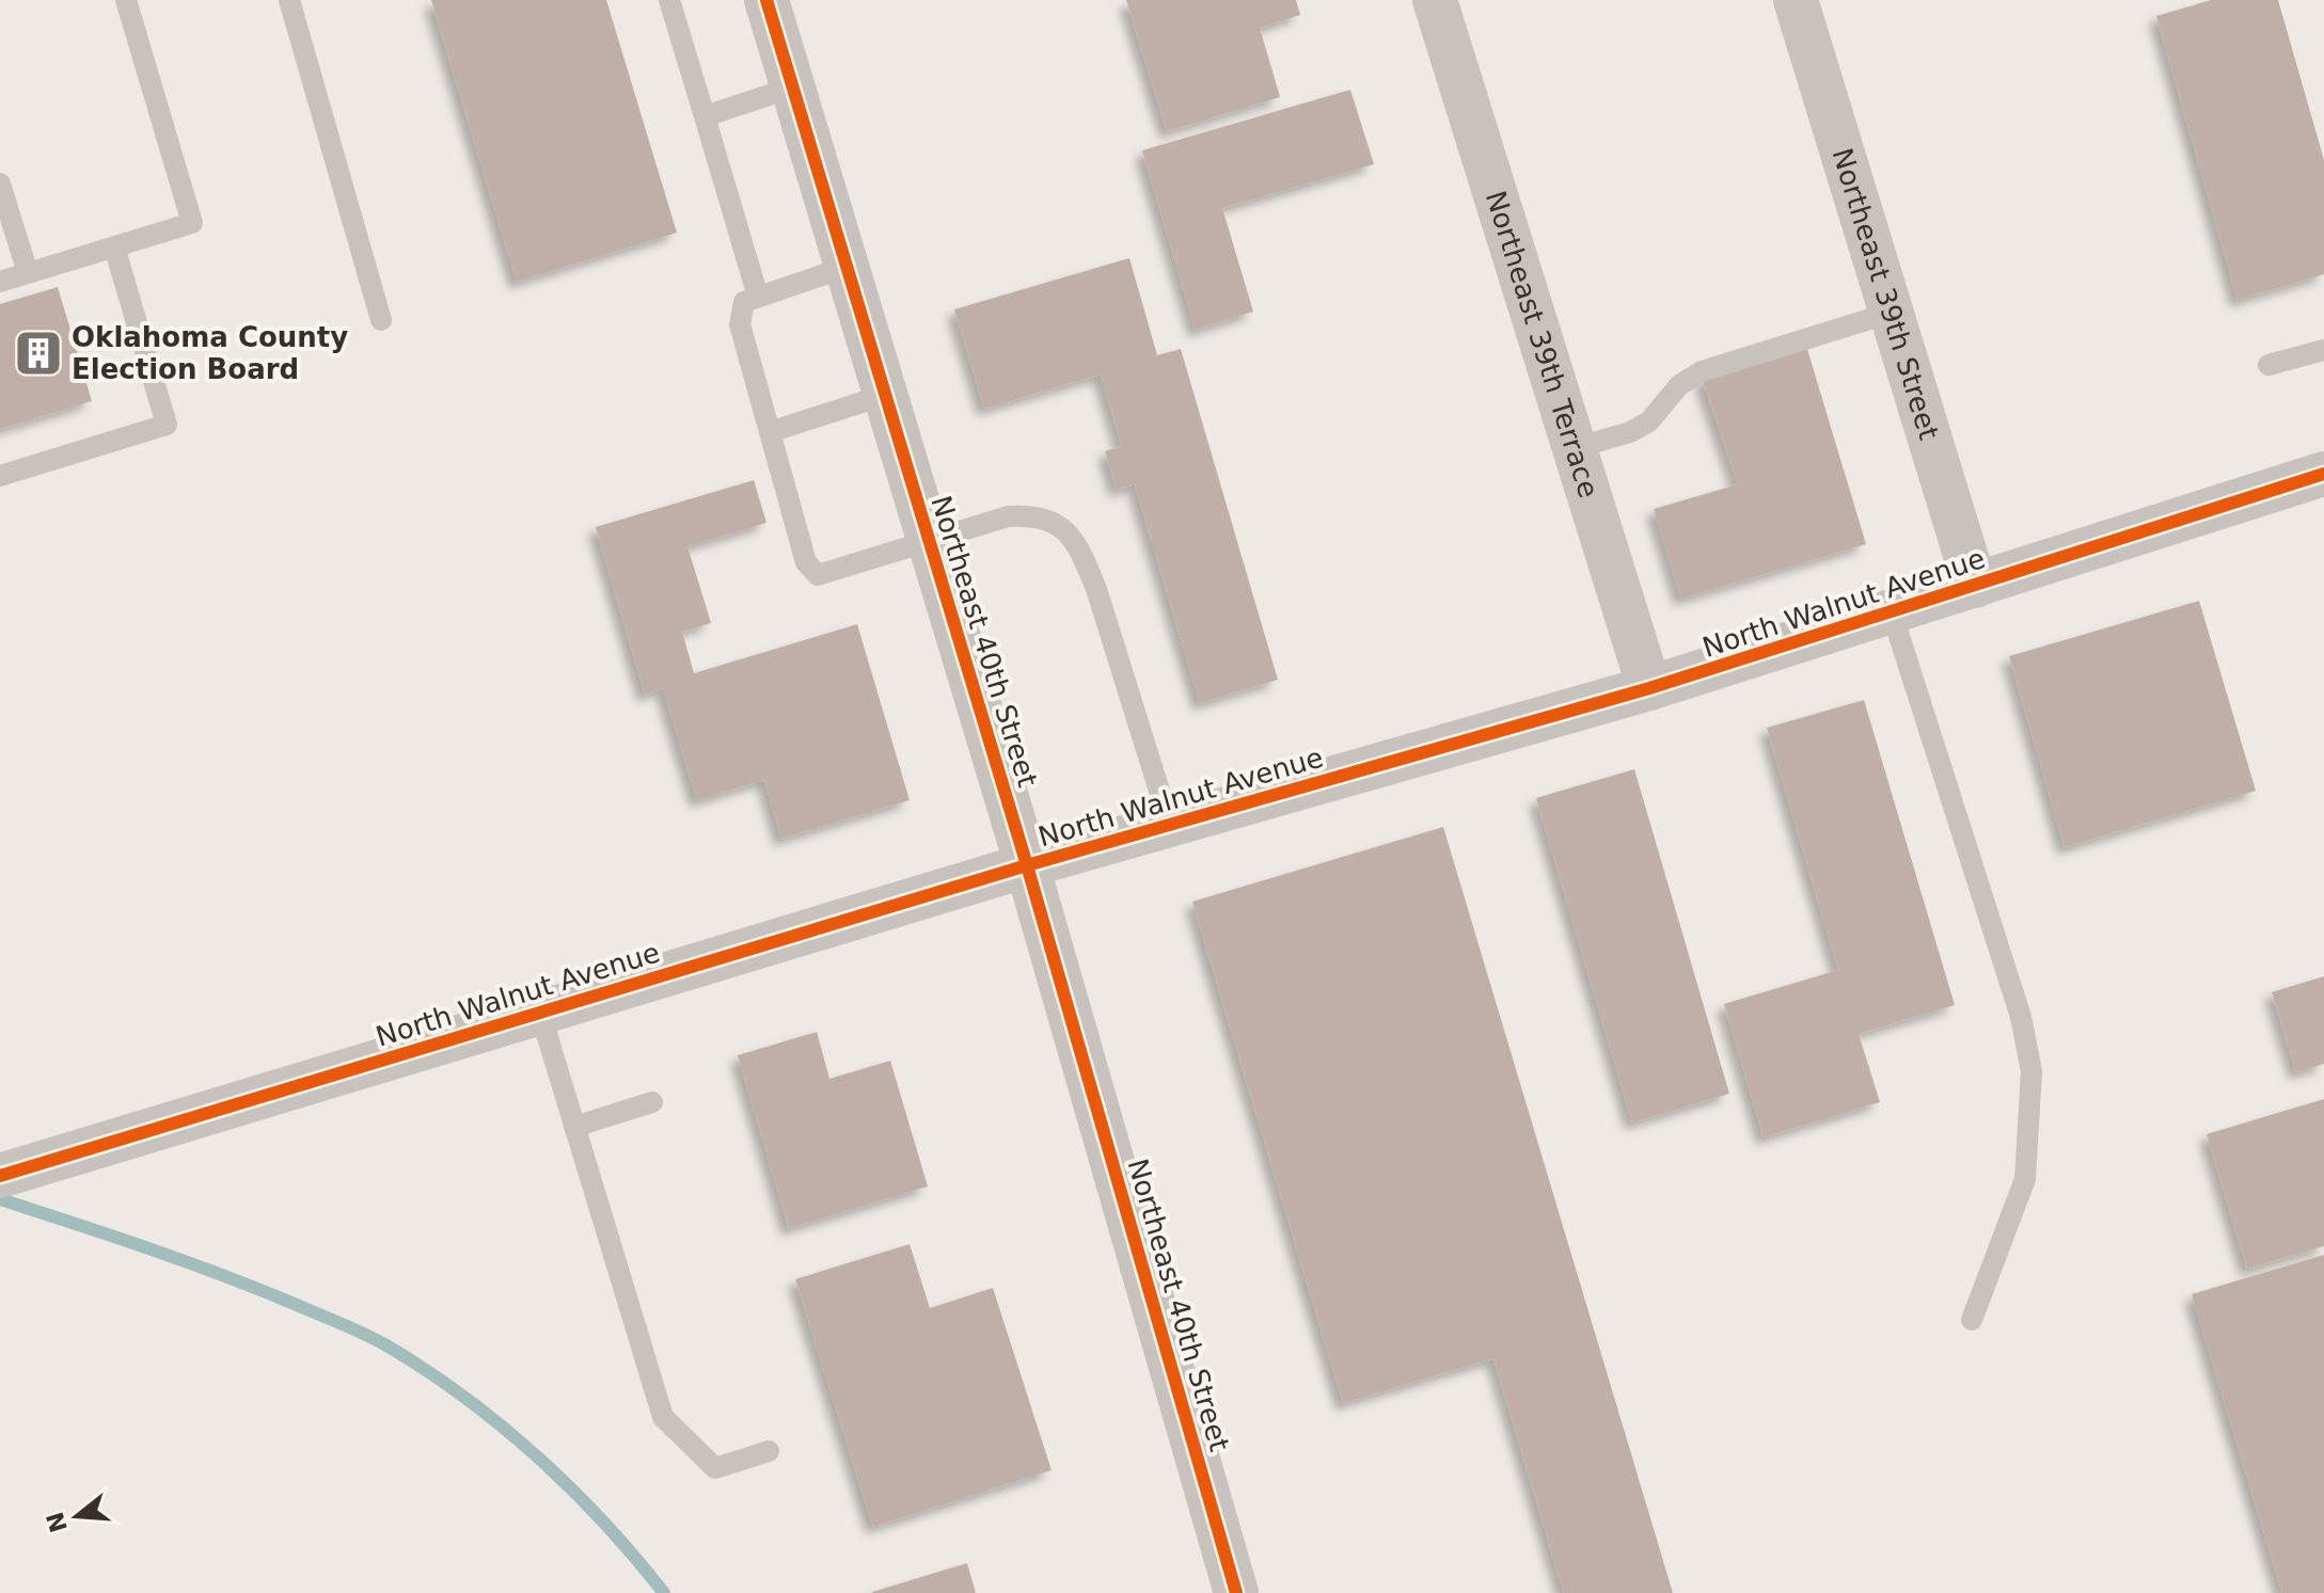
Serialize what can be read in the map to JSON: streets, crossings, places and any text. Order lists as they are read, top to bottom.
{
  "streets": {
    "street": [
      "Northeast 39th Street",
      "Northeast 39th Terrace",
      "North Walnut Avenue",
      "Northeast 40th Street"
    ]
  },
  "crossings": [
    ["Northeast 39th Street", "North Walnut Avenue"],
    ["Northeast 39th Terrace", "North Walnut Avenue"],
    ["North Walnut Avenue", "Northeast 40th Street"]
  ],
  "places": {
    "building": ["Oklahoma County Election Board"]
  },
  "north": "left"
}
